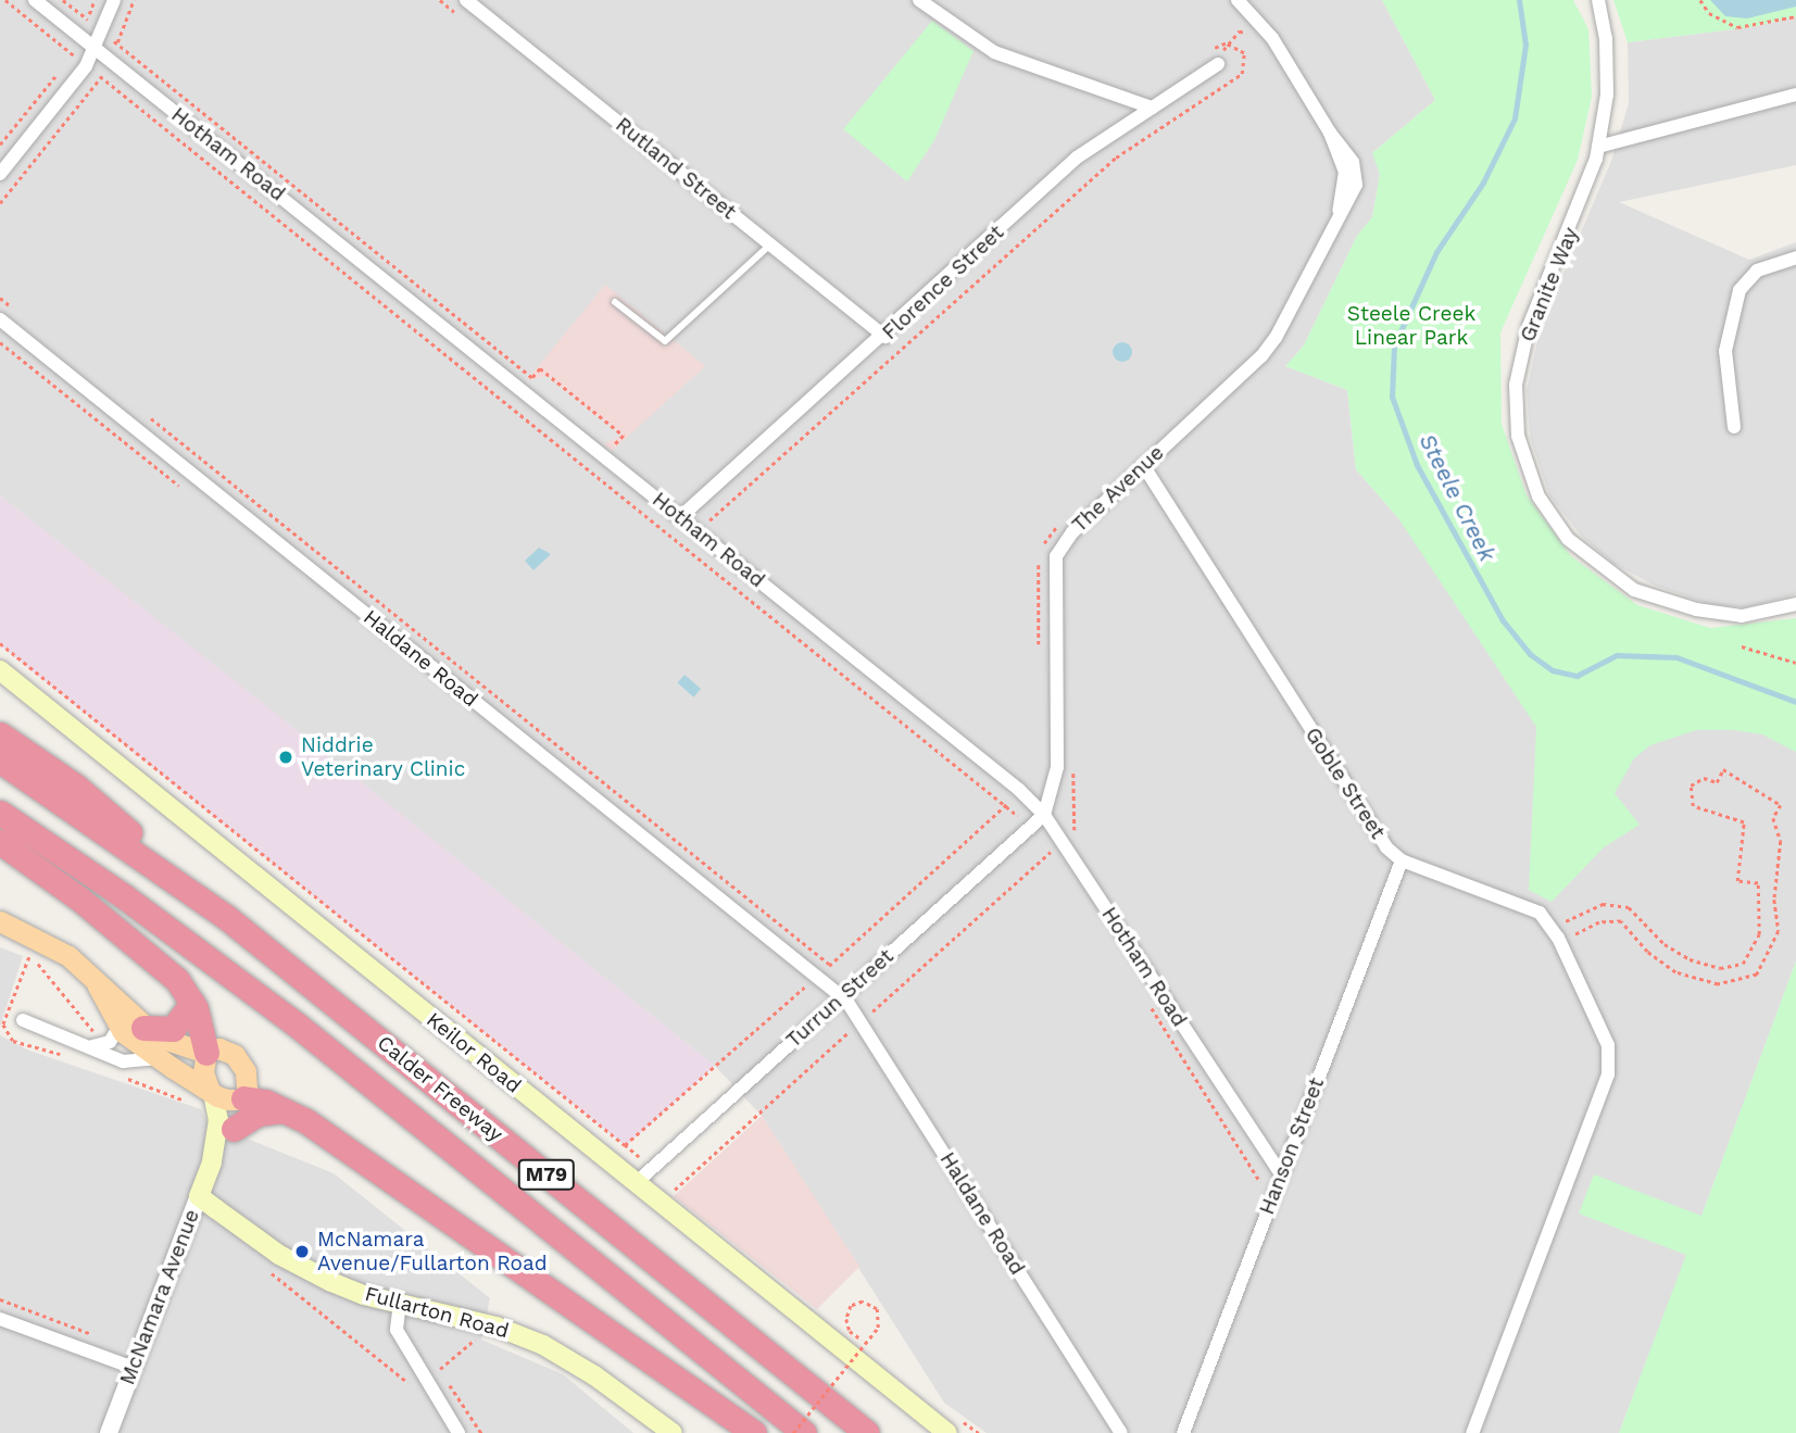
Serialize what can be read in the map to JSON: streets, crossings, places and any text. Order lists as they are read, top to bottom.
{
  "streets": {
    "highway": ["Calder Freeway", "M79"],
    "main road": ["Keilor Road", "McNamara Avenue", "Fullarton Road"],
    "street": [
      "Hotham Road",
      "Rutland Street",
      "Florence Street",
      "Granite Way",
      "The Avenue",
      "Haldane Road",
      "Goble Street",
      "Turrun Street",
      "Hanson Street"
    ]
  },
  "crossings": [
    ["Hotham Road", "Florence Street"],
    ["Hotham Road", "The Avenue"],
    ["Hotham Road", "Turrun Street"],
    ["Hotham Road", "Hanson Street"],
    ["Rutland Street", "Florence Street"],
    ["The Avenue", "Goble Street"],
    ["The Avenue", "Turrun Street"],
    ["Haldane Road", "Turrun Street"],
    ["Goble Street", "Hanson Street"],
    ["Turrun Street", "Keilor Road"],
    ["McNamara Avenue", "Fullarton Road"]
  ],
  "water": ["Steele Creek"],
  "parks": ["Steele Creek Linear Park"],
  "places": ["Niddrie Veterinary Clinic", "McNamara Avenue/Fullarton Road"]
}
